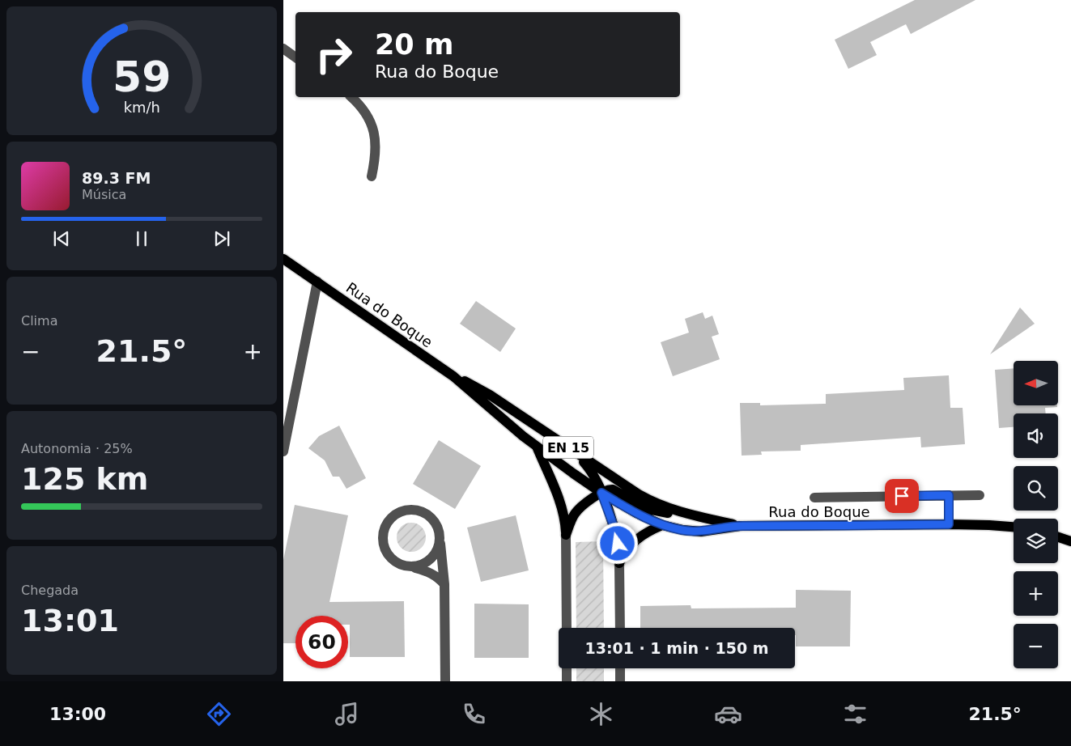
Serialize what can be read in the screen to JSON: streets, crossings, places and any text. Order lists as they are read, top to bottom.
{
  "streets": {
    "main road": ["Rua do Boque", "EN 15"]
  },
  "crossings": [
    ["Rua do Boque", "EN 15"]
  ],
  "north": "left",
  "page": {
    "turn": ["20 m", "Rua do Boque"],
    "song": ["89.3 FM", "Música"],
    "tile": [
      "Clima",
      ["Autonomia · 25%", "125 km"],
      ["Chegada", "13:01"]
    ],
    "heat": ["−", "21.5°", "+"],
    "map_buttons": ["+", "−"],
    "limit": "60",
    "trip": "13:01 · 1 min · 150 m",
    "tabs": ["13:00", "21.5°"],
    "gauge": ["59", "km/h"]
  }
}
